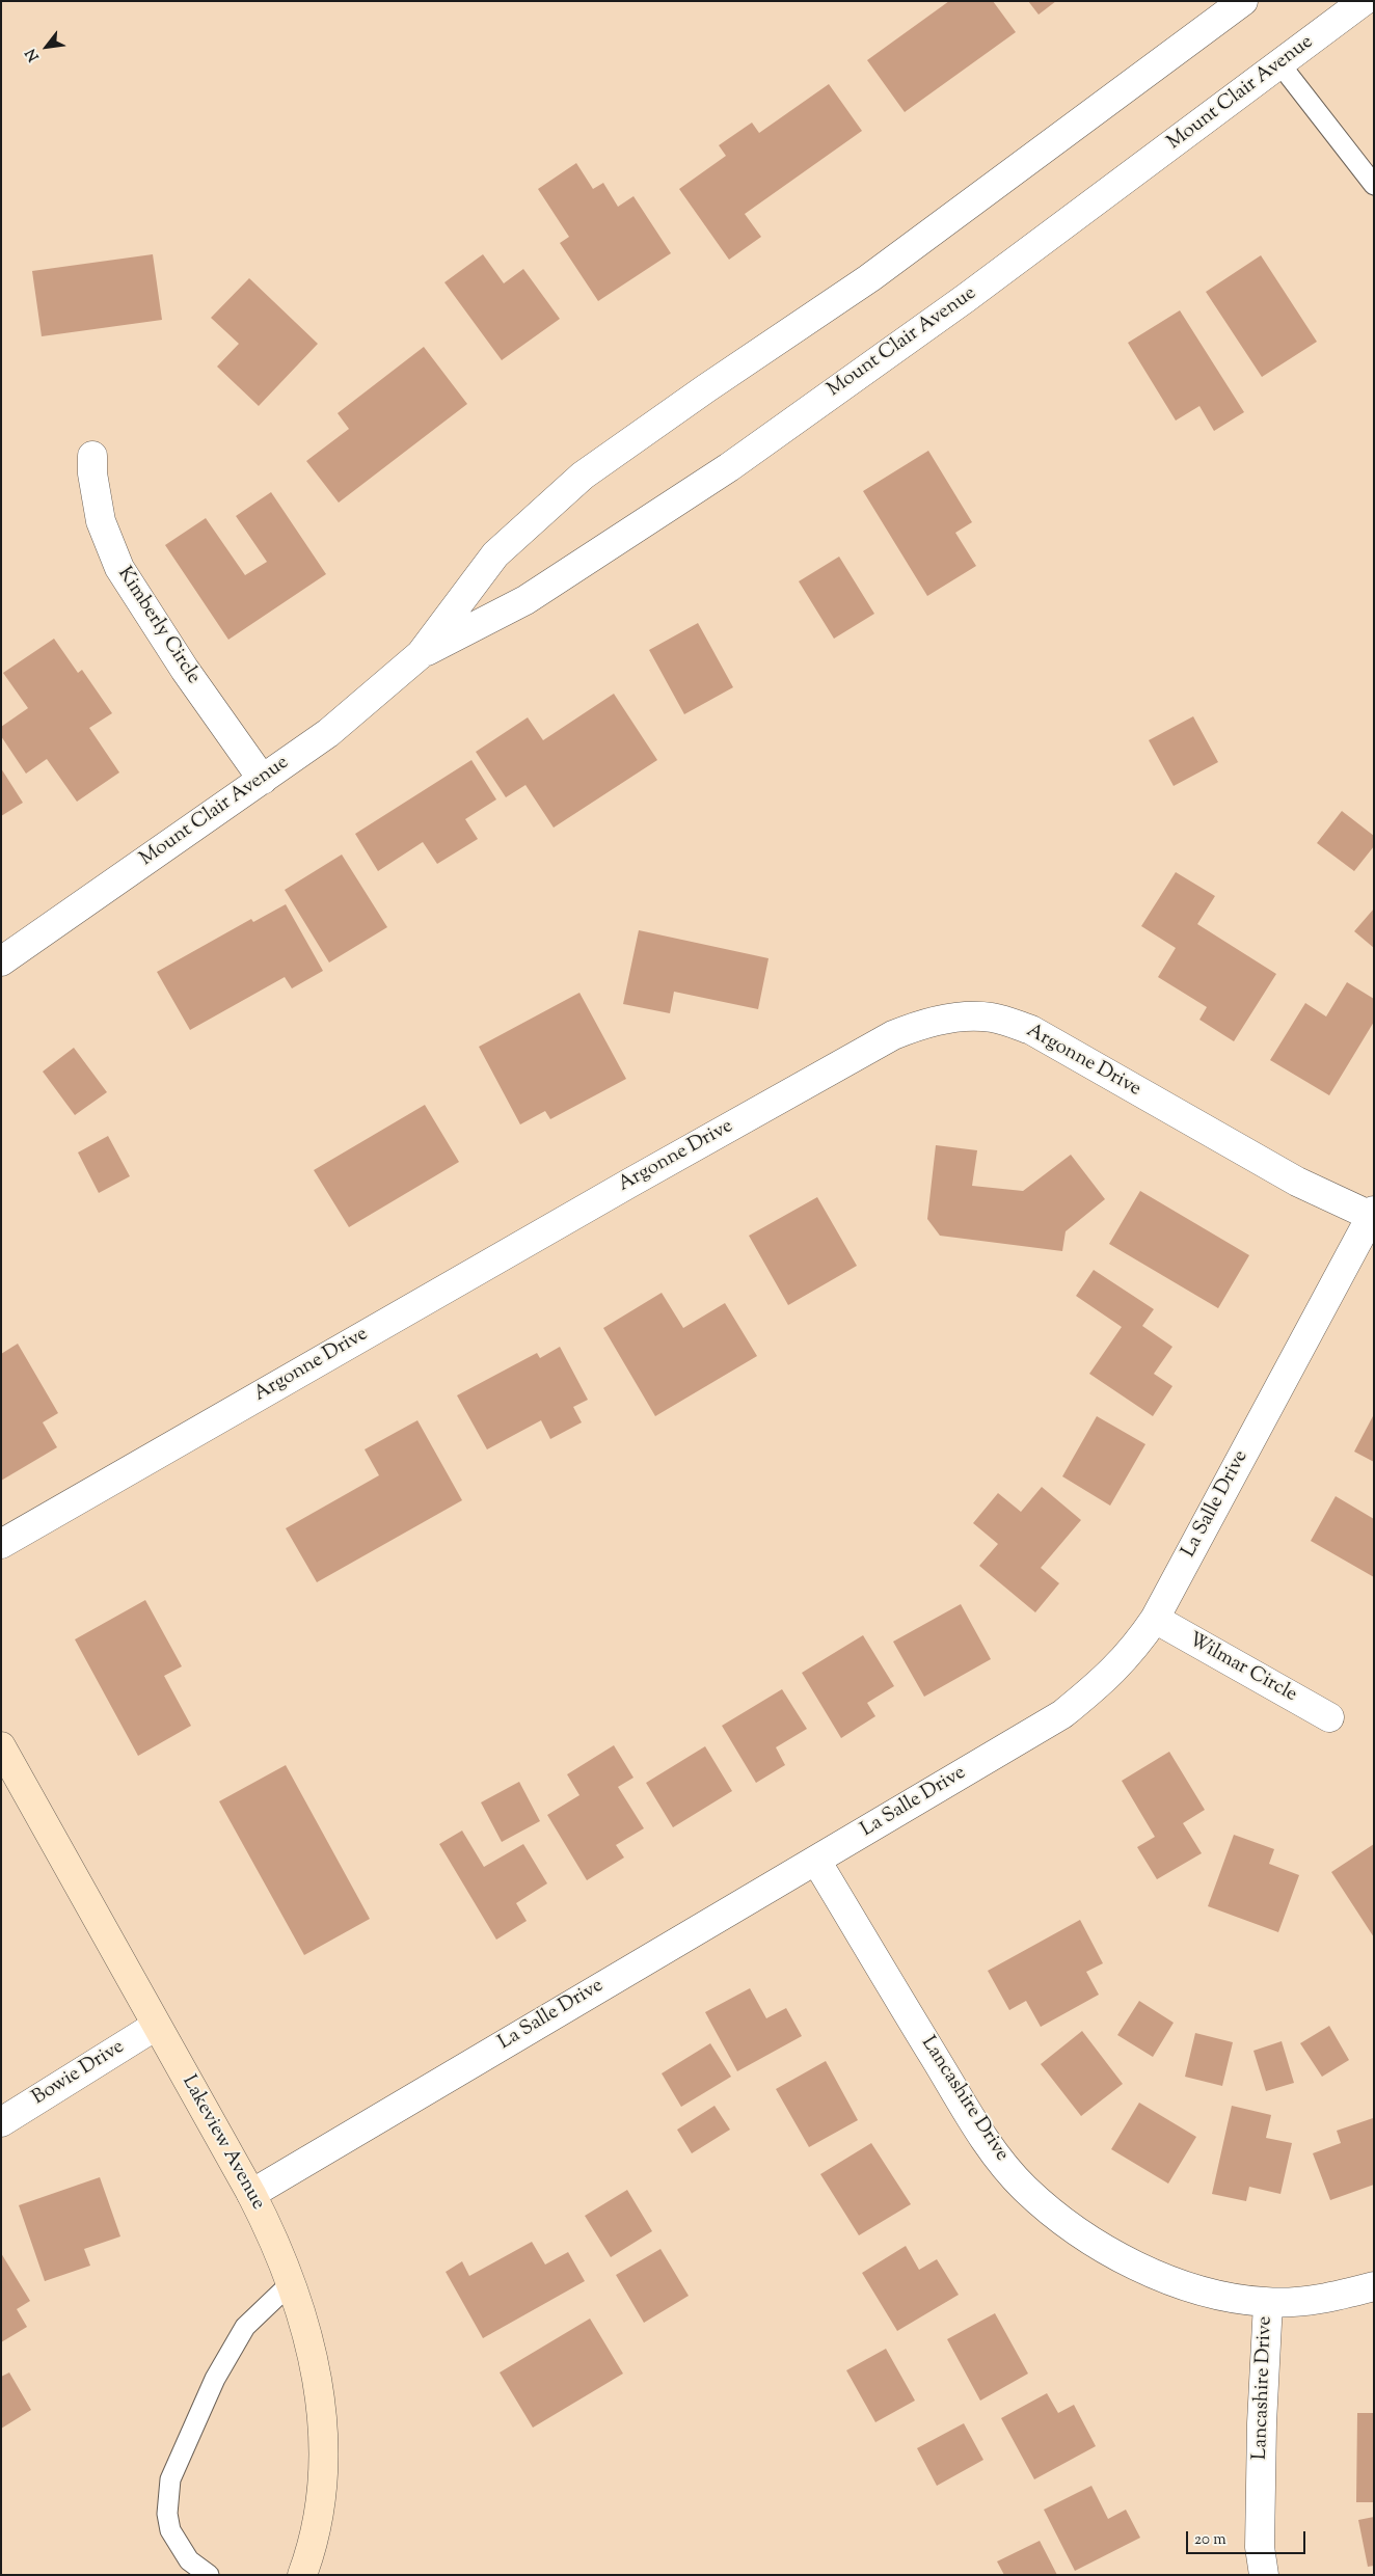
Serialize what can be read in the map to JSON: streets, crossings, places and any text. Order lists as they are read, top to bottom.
{
  "streets": {
    "street": [
      "Mount Clair Avenue",
      "Kimberly Circle",
      "Argonne Drive",
      "La Salle Drive",
      "Wilmar Circle",
      "Bowie Drive",
      "Lancashire Drive",
      "Lakeview Avenue"
    ]
  },
  "crossings": [
    ["Mount Clair Avenue", "Kimberly Circle"],
    ["Argonne Drive", "La Salle Drive"],
    ["La Salle Drive", "Wilmar Circle"],
    ["La Salle Drive", "Lancashire Drive"],
    ["La Salle Drive", "Lakeview Avenue"],
    ["Bowie Drive", "Lakeview Avenue"]
  ],
  "scale_bar": "20 m",
  "north": "bottom left"
}
